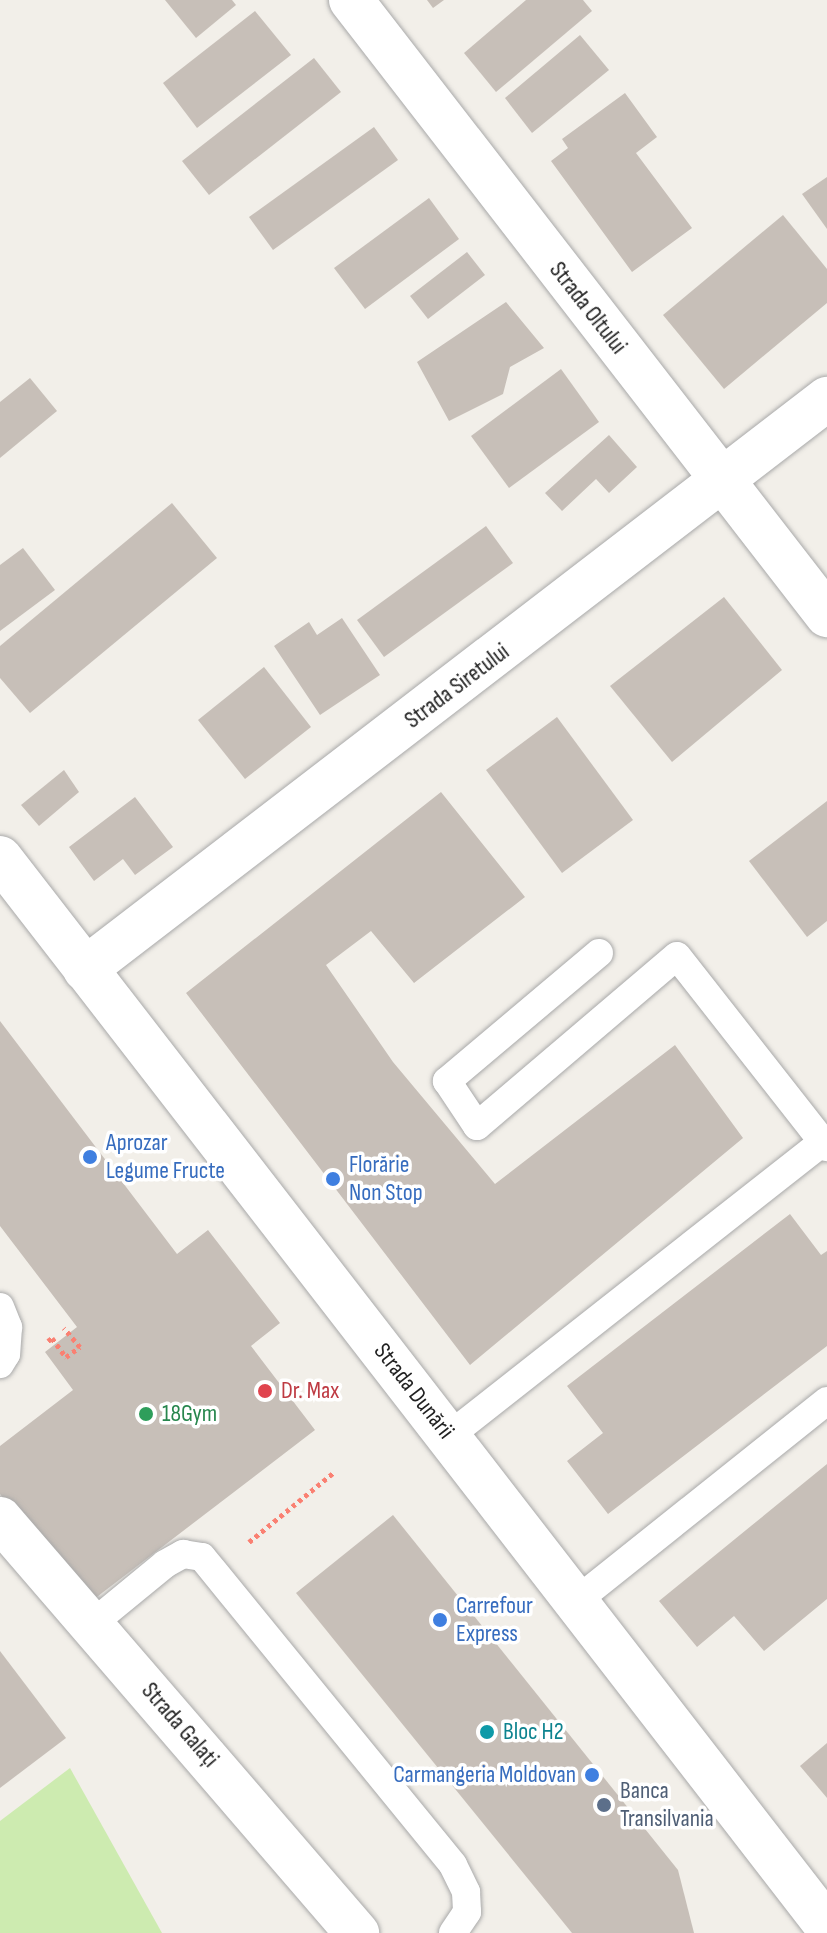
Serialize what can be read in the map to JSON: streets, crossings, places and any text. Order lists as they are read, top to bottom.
{
  "streets": {
    "street": [
      "Strada Oltului",
      "Strada Siretului",
      "Strada Dunării",
      "Strada Galați"
    ]
  },
  "crossings": [
    ["Strada Oltului", "Strada Siretului"],
    ["Strada Siretului", "Strada Dunării"]
  ],
  "places": [
    "Aprozar Legume Fructe",
    "Florărie Non Stop",
    "Dr. Max",
    "18Gym",
    "Carrefour Express",
    "Bloc H2",
    "Carmangeria Moldovan",
    "Banca Transilvania"
  ]
}
